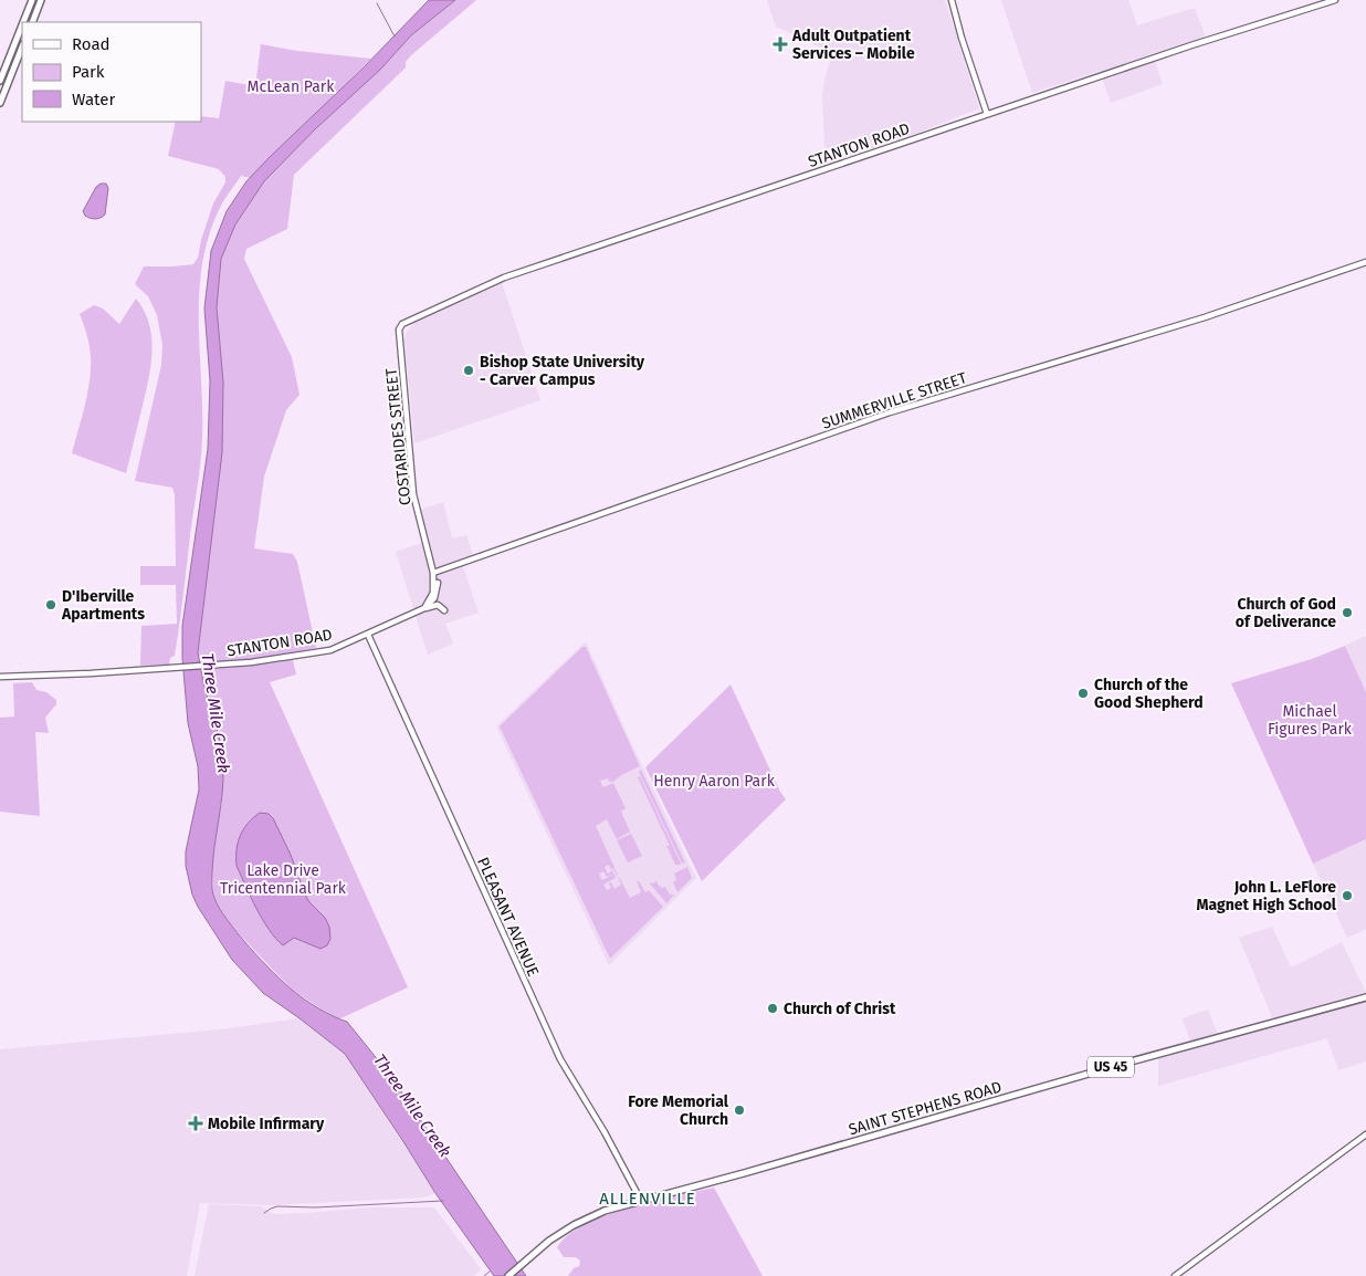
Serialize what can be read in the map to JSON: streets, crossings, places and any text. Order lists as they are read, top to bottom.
{
  "streets": {
    "main road": ["US 45", "SAINT STEPHENS ROAD"],
    "street": [
      "STANTON ROAD",
      "SUMMERVILLE STREET",
      "COSTARIDES STREET",
      "PLEASANT AVENUE"
    ]
  },
  "crossings": [
    ["STANTON ROAD", "COSTARIDES STREET"],
    ["STANTON ROAD", "PLEASANT AVENUE"],
    ["SUMMERVILLE STREET", "COSTARIDES STREET"],
    ["PLEASANT AVENUE", "SAINT STEPHENS ROAD"]
  ],
  "districts": ["ALLENVILLE"],
  "water": ["Three Mile Creek"],
  "parks": [
    "McLean Park",
    "Michael Figures Park",
    "Henry Aaron Park",
    "Lake Drive Tricentennial Park"
  ],
  "places": {
    "health": ["Adult Outpatient Services – Mobile", "Mobile Infirmary"],
    "other": [
      "Bishop State University - Carver Campus",
      "D'Iberville Apartments",
      "Church of God of Deliverance",
      "Church of the Good Shepherd",
      "John L. LeFlore Magnet High School",
      "Church of Christ",
      "Fore Memorial Church"
    ]
  },
  "legend": ["Road", "Park", "Water"]
}
